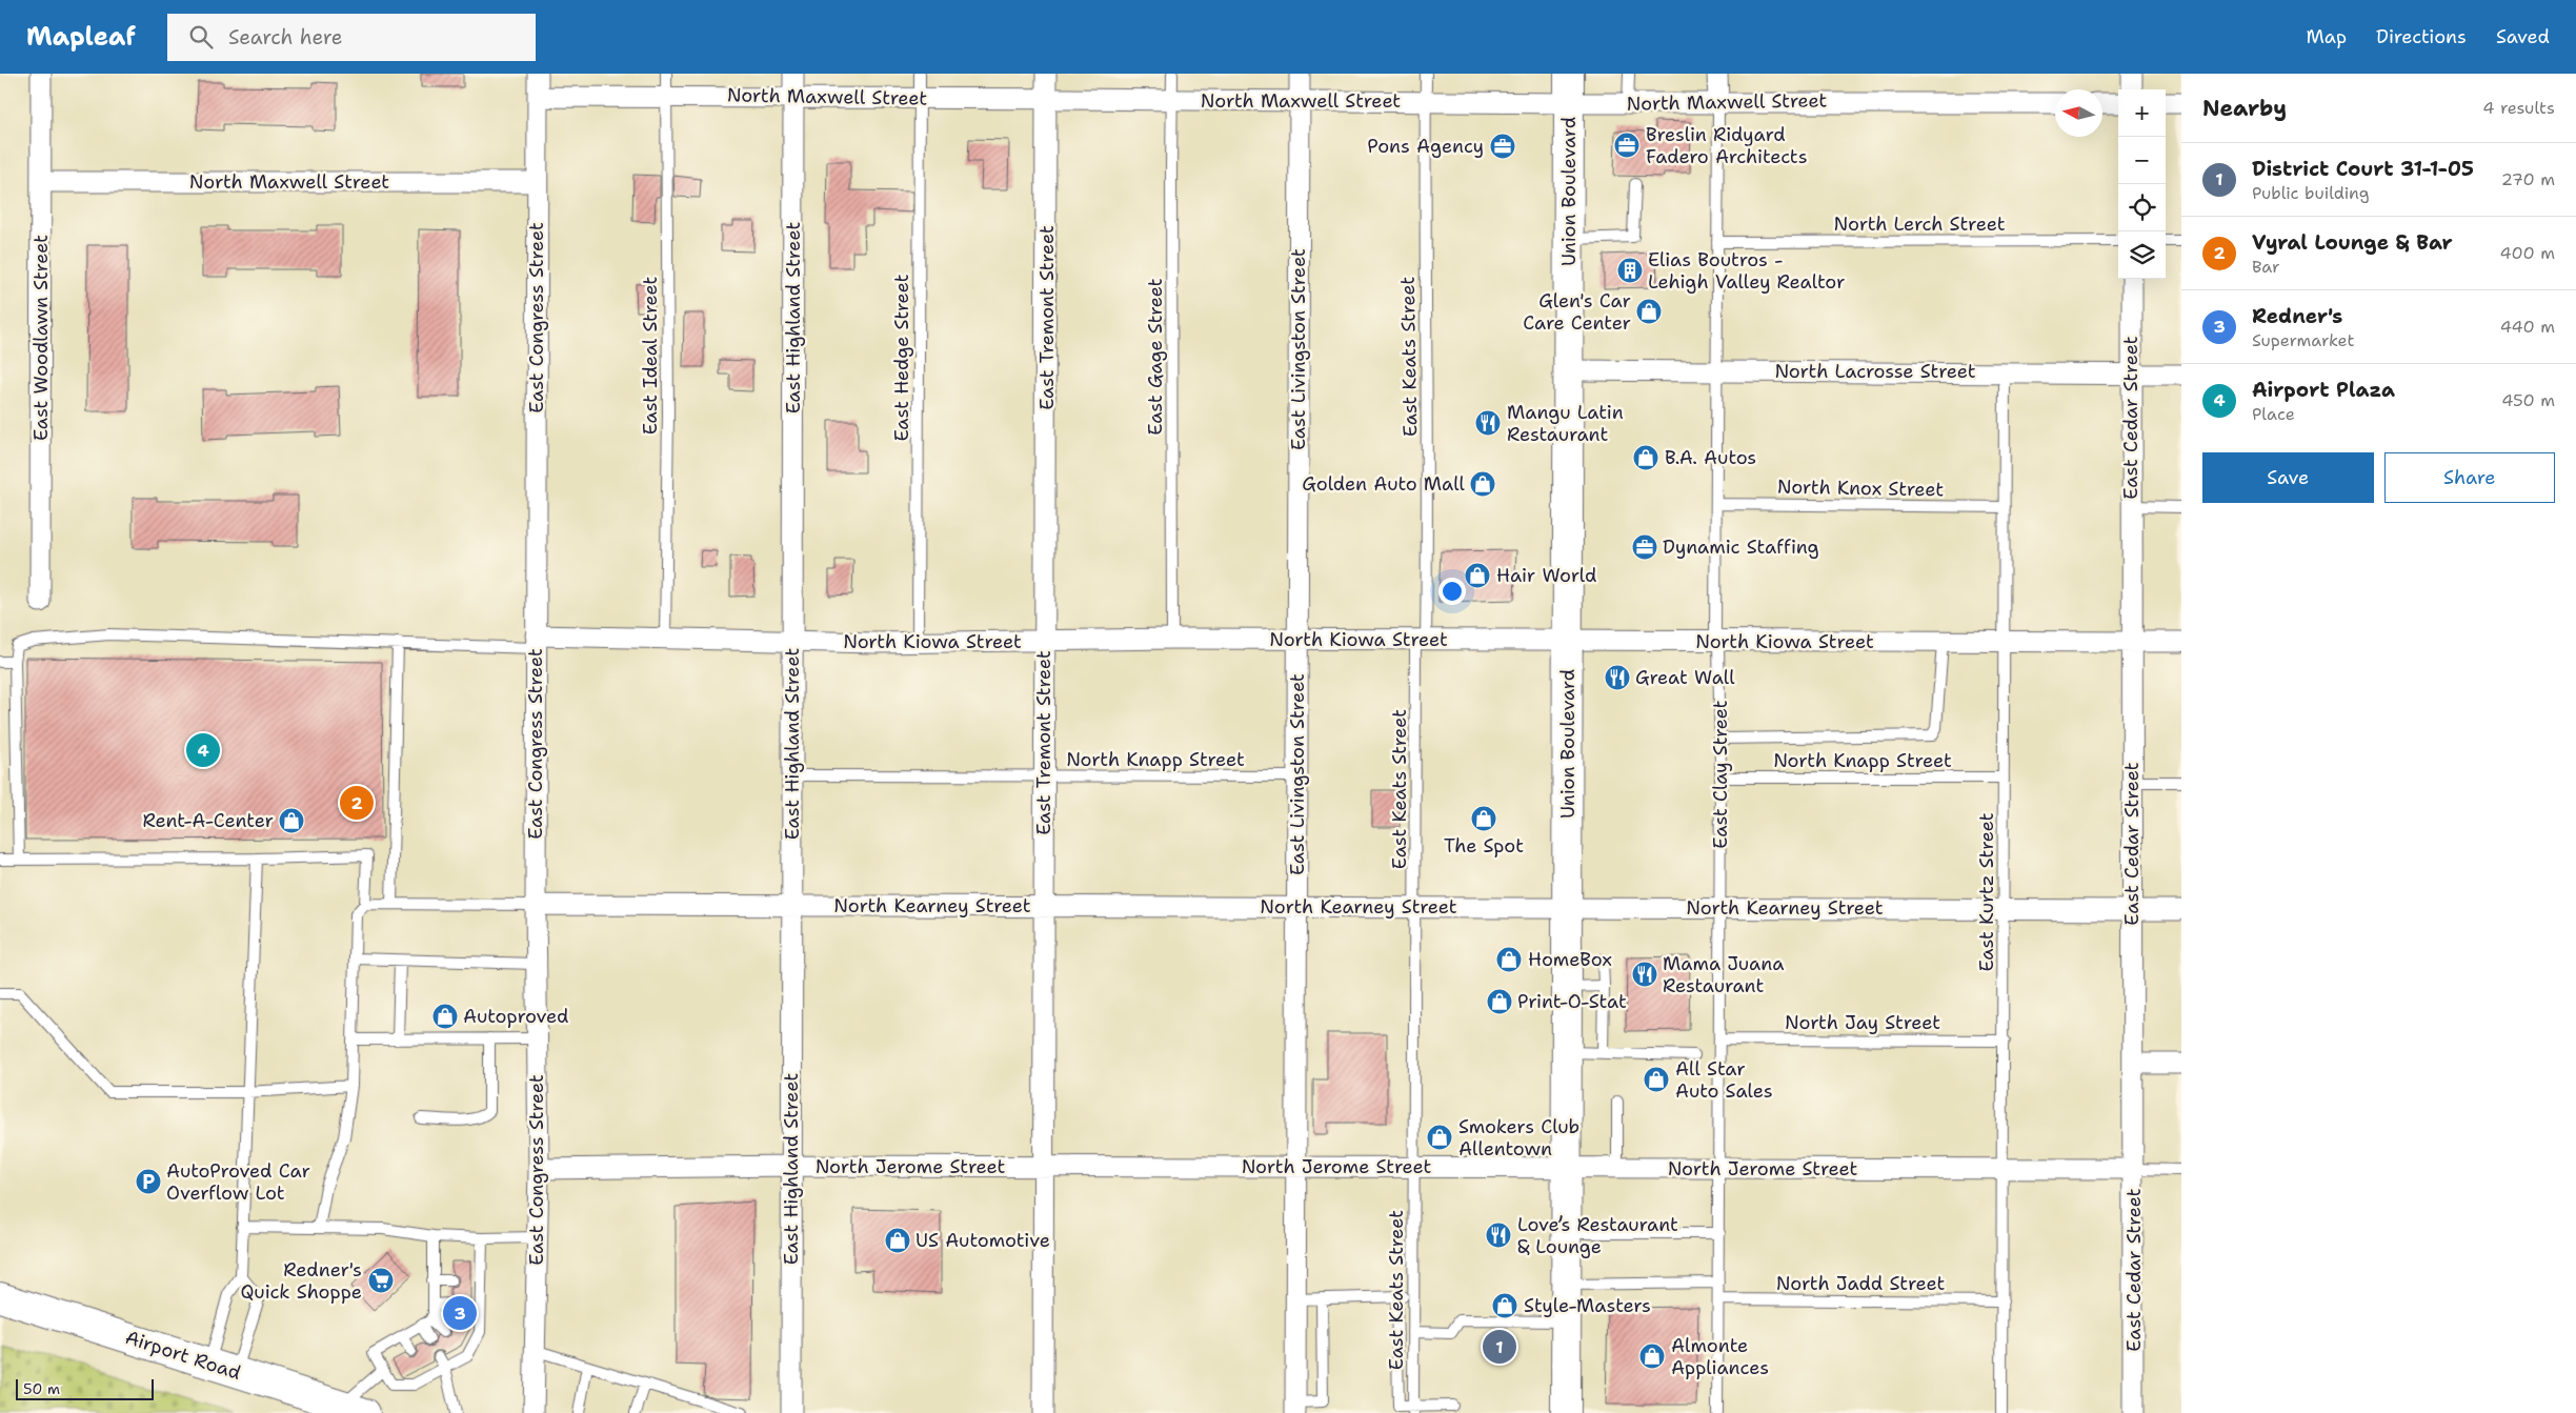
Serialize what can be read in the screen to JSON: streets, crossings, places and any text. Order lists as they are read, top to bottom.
{
  "streets": {
    "main road": ["Union Boulevard", "Airport Road"],
    "street": [
      "North Maxwell Street",
      "East Congress Street",
      "East Highland Street",
      "East Tremont Street",
      "East Woodlawn Street",
      "East Livingston Street",
      "North Lacrosse Street",
      "East Cedar Street",
      "North Kiowa Street",
      "East Clay Street",
      "North Kearney Street",
      "North Jerome Street"
    ],
    "lane": [
      "North Lerch Street",
      "East Ideal Street",
      "East Gage Street",
      "East Keats Street",
      "East Hedge Street",
      "North Knox Street",
      "North Knapp Street",
      "East Kurtz Street",
      "North Jay Street",
      "North Jadd Street"
    ]
  },
  "crossings": [
    ["North Maxwell Street", "Union Boulevard"],
    ["North Maxwell Street", "East Congress Street"],
    ["North Maxwell Street", "East Highland Street"],
    ["North Maxwell Street", "East Tremont Street"],
    ["North Maxwell Street", "East Woodlawn Street"],
    ["North Maxwell Street", "East Livingston Street"],
    ["North Maxwell Street", "East Ideal Street"],
    ["North Maxwell Street", "East Gage Street"],
    ["North Maxwell Street", "East Keats Street"],
    ["North Maxwell Street", "East Hedge Street"],
    ["North Maxwell Street", "East Clay Street"],
    ["Union Boulevard", "North Lacrosse Street"],
    ["Union Boulevard", "North Kiowa Street"],
    ["Union Boulevard", "North Kearney Street"],
    ["Union Boulevard", "North Jerome Street"],
    ["North Lerch Street", "East Clay Street"],
    ["East Congress Street", "North Kiowa Street"],
    ["East Congress Street", "North Kearney Street"],
    ["East Congress Street", "North Jerome Street"],
    ["East Highland Street", "North Kiowa Street"],
    ["East Highland Street", "North Knapp Street"],
    ["East Highland Street", "North Kearney Street"],
    ["East Highland Street", "North Jerome Street"],
    ["East Tremont Street", "North Kiowa Street"],
    ["East Tremont Street", "North Knapp Street"],
    ["East Tremont Street", "North Kearney Street"],
    ["East Tremont Street", "North Jerome Street"],
    ["East Livingston Street", "North Kiowa Street"],
    ["East Livingston Street", "North Knapp Street"],
    ["East Livingston Street", "North Kearney Street"],
    ["East Livingston Street", "North Jerome Street"],
    ["East Ideal Street", "North Kiowa Street"],
    ["East Gage Street", "North Kiowa Street"],
    ["East Keats Street", "North Kiowa Street"],
    ["East Keats Street", "North Kearney Street"],
    ["East Keats Street", "North Jerome Street"],
    ["East Hedge Street", "North Kiowa Street"],
    ["North Lacrosse Street", "East Cedar Street"],
    ["North Lacrosse Street", "East Clay Street"],
    ["North Lacrosse Street", "East Kurtz Street"],
    ["East Cedar Street", "North Kiowa Street"],
    ["East Cedar Street", "North Kearney Street"],
    ["East Cedar Street", "North Jerome Street"],
    ["North Knox Street", "East Clay Street"],
    ["North Knox Street", "East Kurtz Street"],
    ["North Kiowa Street", "East Clay Street"],
    ["North Kiowa Street", "East Kurtz Street"],
    ["North Knapp Street", "East Clay Street"],
    ["North Knapp Street", "East Kurtz Street"],
    ["East Clay Street", "North Kearney Street"],
    ["East Clay Street", "North Jay Street"],
    ["East Clay Street", "North Jerome Street"],
    ["East Clay Street", "North Jadd Street"],
    ["East Kurtz Street", "North Kearney Street"],
    ["East Kurtz Street", "North Jay Street"],
    ["East Kurtz Street", "North Jerome Street"],
    ["East Kurtz Street", "North Jadd Street"]
  ],
  "places": {
    "office": ["Breslin Ridyard Fadero Architects", "Pons Agency", "Dynamic Staffing"],
    "building": ["Elias Boutros - Lehigh Valley Realtor"],
    "shop": [
      "Glen's Car Care Center",
      "B.A. Autos",
      "Golden Auto Mall",
      "Hair World",
      "The Spot",
      "Rent-A-Center",
      "HomeBox",
      "Print-O-Stat",
      "Autoproved",
      "All Star Auto Sales",
      "Smokers Club Allentown",
      "US Automotive",
      "Style-Masters",
      "Almonte Appliances"
    ],
    "restaurant": [
      "Mangu Latin Restaurant",
      "Great Wall",
      "Mama Juana Restaurant",
      "Love’s Restaurant & Lounge"
    ],
    "parking": ["AutoProved Car Overflow Lot"],
    "supermarket": ["Redner's Quick Shoppe"]
  },
  "scale_bar": "50 m",
  "north": "left",
  "page": {
    "header": "Mapleaf",
    "search": "Search here",
    "nav": ["Map", "Directions", "Saved"],
    "heading": ["Nearby", "4 results"],
    "map_buttons": ["+", "−"],
    "list": [
      {
        "mark": "1",
        "name": "District Court 31-1-05",
        "note": "Public building",
        "value": "270 m"
      },
      {
        "mark": "2",
        "name": "Vyral Lounge & Bar",
        "note": "Bar",
        "value": "400 m"
      },
      {
        "mark": "3",
        "name": "Redner's",
        "note": "Supermarket",
        "value": "440 m"
      },
      {
        "mark": "4",
        "name": "Airport Plaza",
        "note": "Place",
        "value": "450 m"
      }
    ],
    "buttons": ["Save", "Share"],
    "pins": [
      "4",
      "2",
      "3",
      "1"
    ],
    "scale": "50 m"
  }
}
